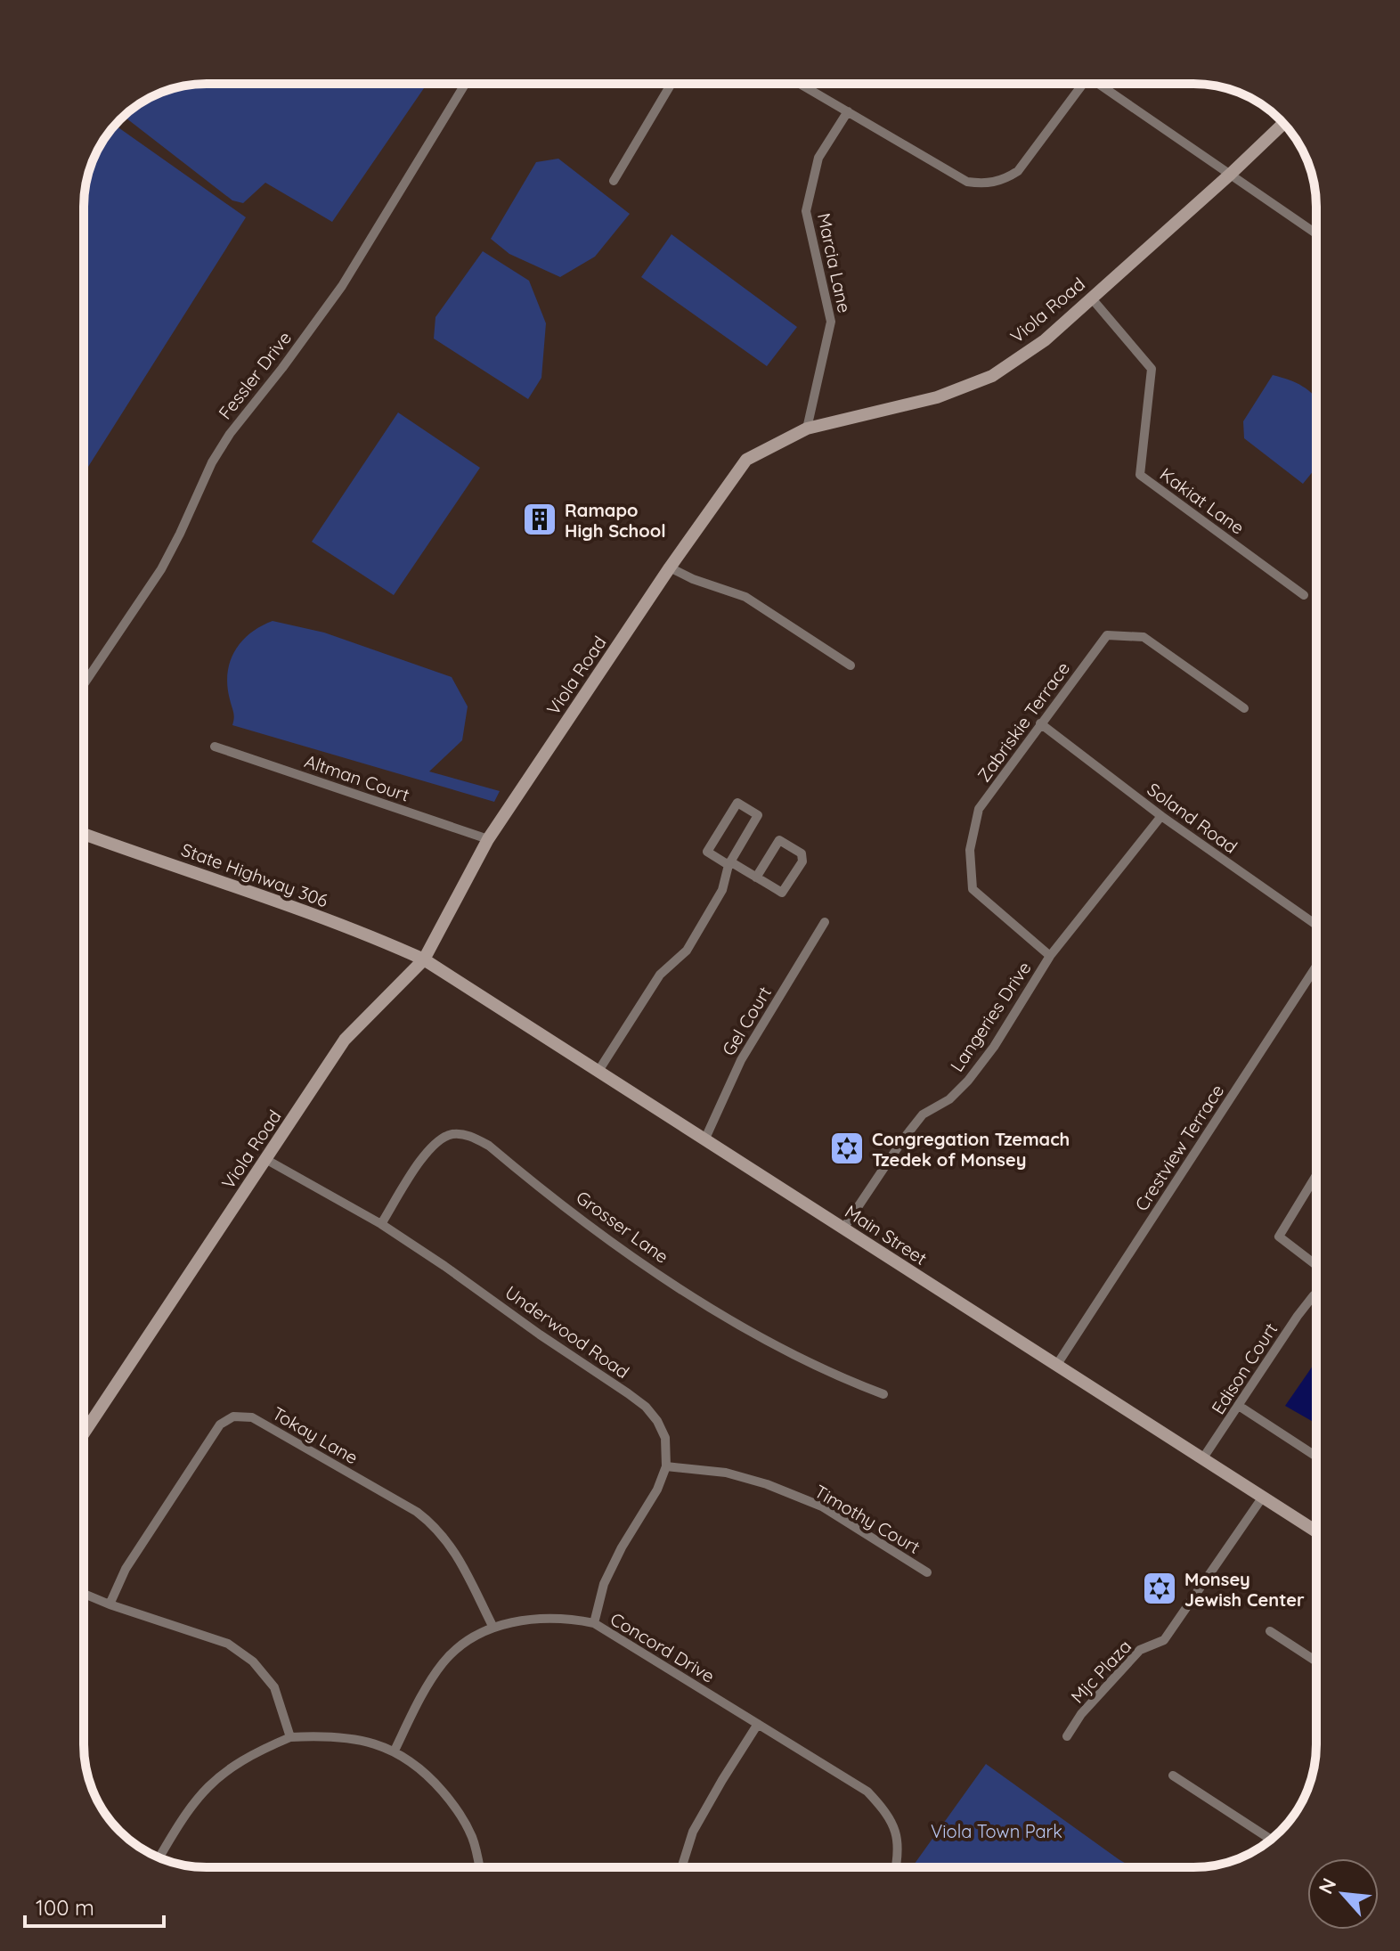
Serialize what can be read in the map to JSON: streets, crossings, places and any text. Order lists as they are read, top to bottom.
{
  "streets": {
    "street": [
      "Marcia Lane",
      "Viola Road",
      "Fessler Drive",
      "Kakiat Lane",
      "Zabriskie Terrace",
      "Altman Court",
      "Soland Road",
      "State Highway 306",
      "Langeries Drive",
      "Gel Court",
      "Crestview Terrace",
      "Grosser Lane",
      "Main Street",
      "Underwood Road",
      "Edison Court",
      "Tokay Lane",
      "Timothy Court",
      "Concord Drive",
      "Mjc Plaza"
    ]
  },
  "crossings": [
    ["Marcia Lane", "Viola Road"],
    ["Viola Road", "Kakiat Lane"],
    ["Viola Road", "Altman Court"],
    ["Viola Road", "State Highway 306"],
    ["Viola Road", "Main Street"],
    ["Viola Road", "Underwood Road"],
    ["Zabriskie Terrace", "Soland Road"],
    ["Zabriskie Terrace", "Langeries Drive"],
    ["Soland Road", "Langeries Drive"],
    ["State Highway 306", "Main Street"],
    ["Langeries Drive", "Main Street"],
    ["Gel Court", "Main Street"],
    ["Crestview Terrace", "Main Street"],
    ["Grosser Lane", "Underwood Road"],
    ["Main Street", "Edison Court"],
    ["Main Street", "Mjc Plaza"],
    ["Underwood Road", "Timothy Court"],
    ["Tokay Lane", "Concord Drive"]
  ],
  "parks": ["Viola Town Park"],
  "places": {
    "building": ["Ramapo High School"],
    "synagogue": ["Congregation Tzemach Tzedek of Monsey", "Monsey Jewish Center"]
  },
  "scale_bar": "100 m",
  "north": "top left"
}
